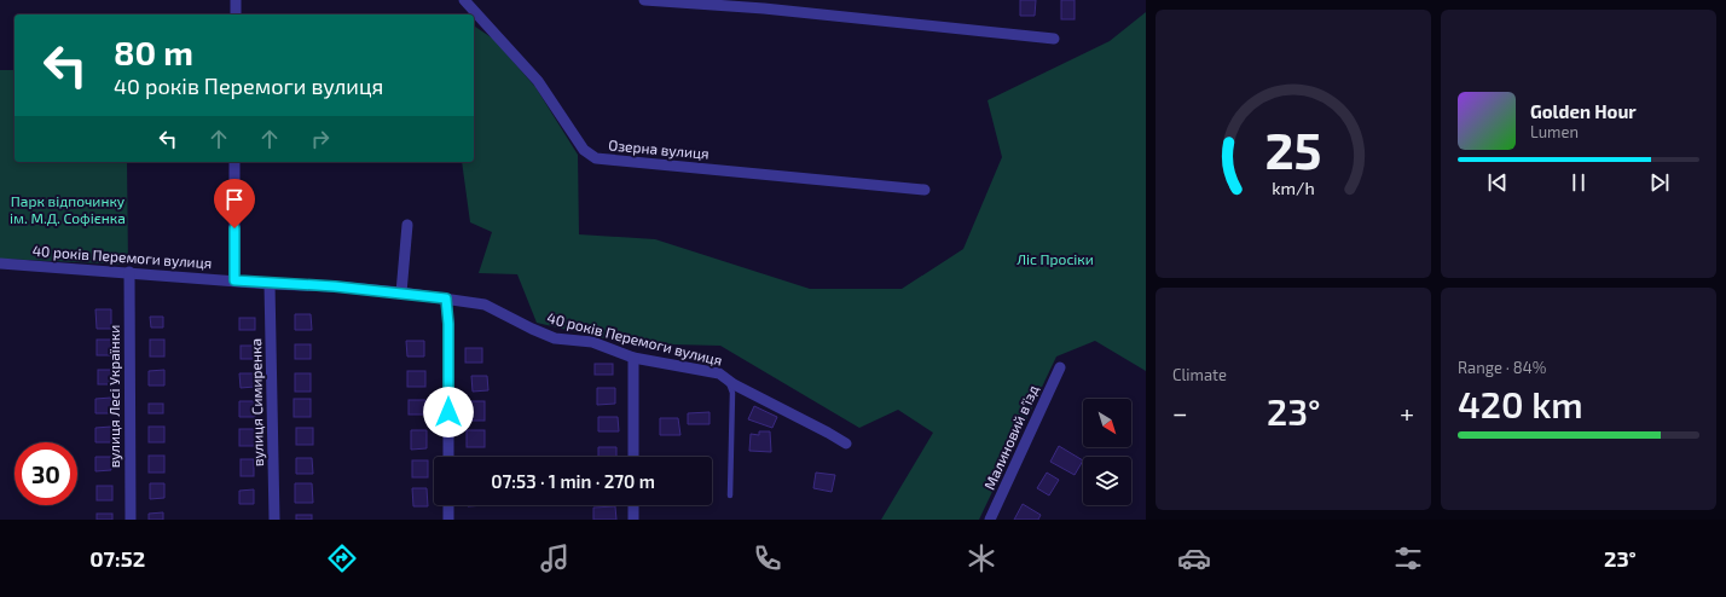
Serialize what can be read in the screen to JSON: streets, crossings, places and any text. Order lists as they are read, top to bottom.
{
  "streets": {
    "street": [
      "Озерна вулиця",
      "40 років Перемоги вулиця",
      "вулиця Лесі Українки",
      "вулиця Симиренка",
      "Малиновий в'їзд"
    ]
  },
  "crossings": [
    ["40 років Перемоги вулиця", "вулиця Лесі Українки"],
    ["40 років Перемоги вулиця", "вулиця Симиренка"]
  ],
  "parks": ["Парк відпочинку ім. М.Д. Софієнка", "Ліс Просіки"],
  "north": "bottom right",
  "page": {
    "turn": ["80 m", "40 років Перемоги вулиця"],
    "song": ["Golden Hour", "Lumen"],
    "tile": [
      "Climate",
      ["Range · 84%", "420 km"]
    ],
    "heat": ["−", "23°", "+"],
    "limit": "30",
    "trip": "07:53 · 1 min · 270 m",
    "tabs": ["07:52", "23°"],
    "gauge": ["25", "km/h"]
  }
}
